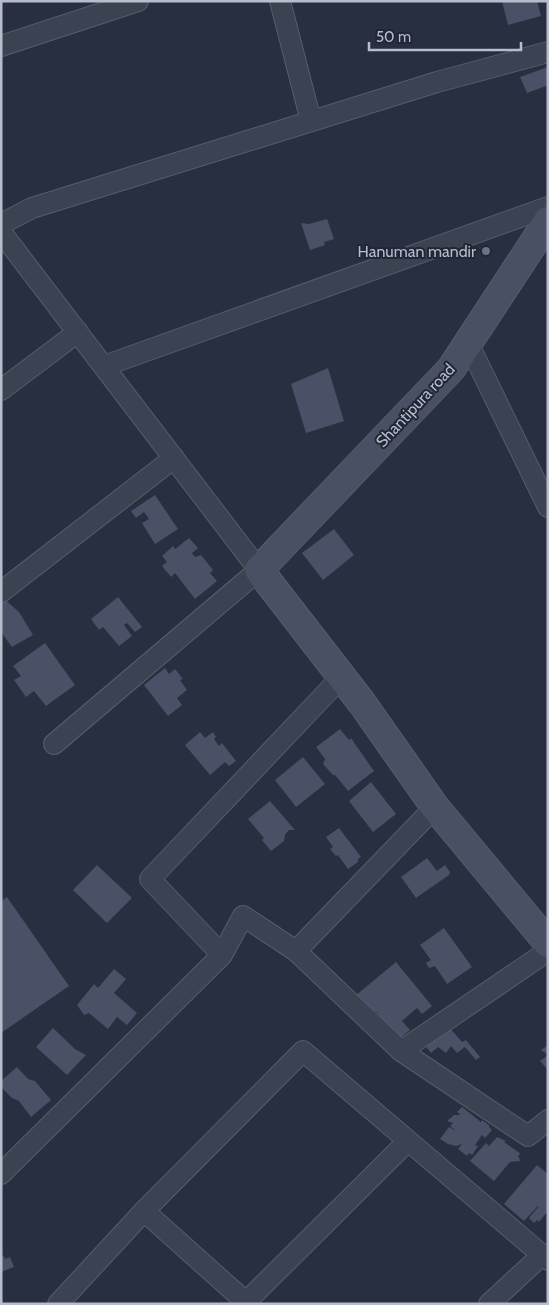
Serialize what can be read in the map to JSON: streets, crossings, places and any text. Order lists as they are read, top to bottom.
{
  "streets": {
    "street": ["Shantipura road"]
  },
  "places": ["Hanuman mandir"],
  "scale_bar": "50 m"
}
